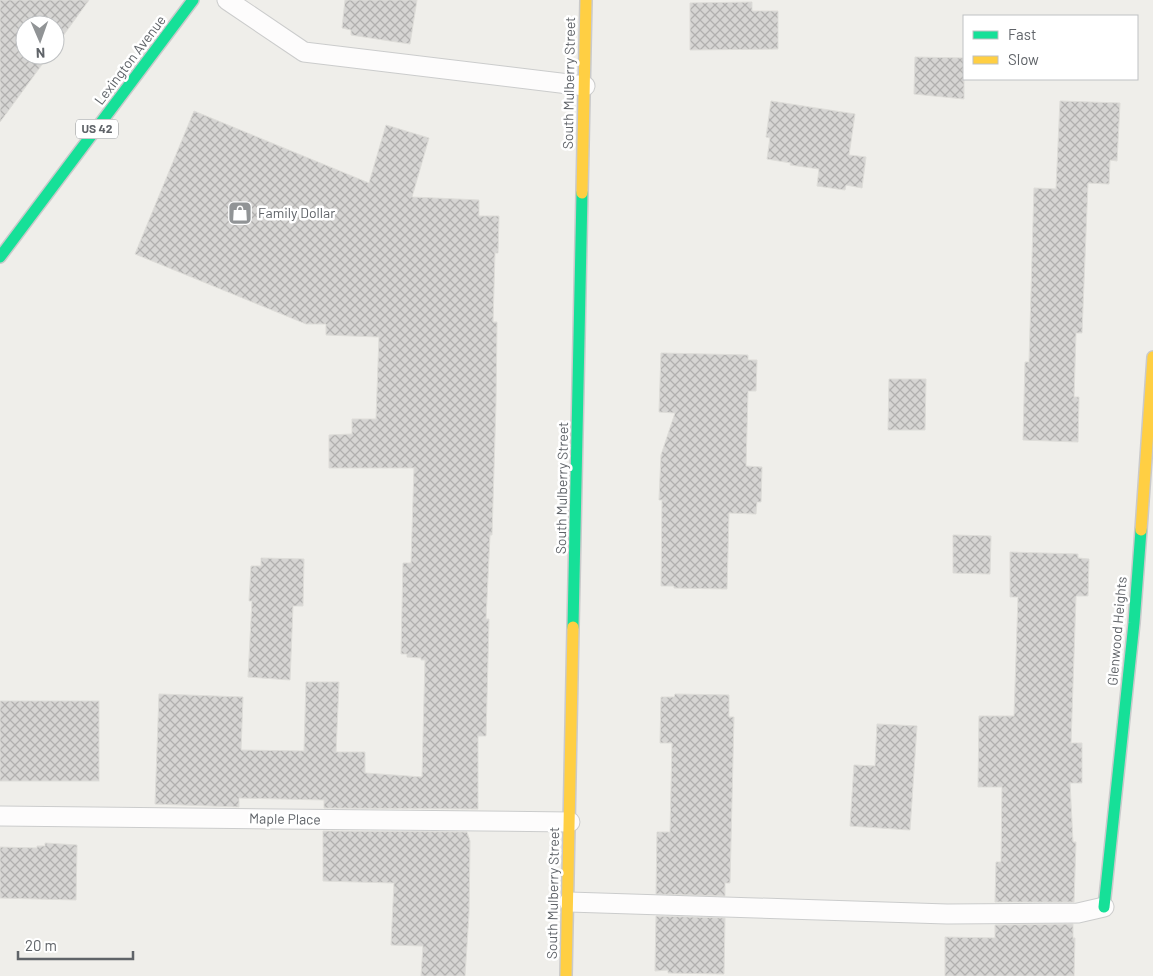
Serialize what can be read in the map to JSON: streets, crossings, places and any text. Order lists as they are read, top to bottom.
{
  "streets": {
    "street": [
      "Lexington Avenue",
      "South Mulberry Street",
      "US 42",
      "Glenwood Heights"
    ],
    "lane": ["Maple Place"]
  },
  "crossings": [
    ["South Mulberry Street", "Maple Place"]
  ],
  "places": {
    "shop": ["Family Dollar"]
  },
  "legend": ["Fast", "Slow"],
  "scale_bar": "20 m",
  "north": "bottom"
}
